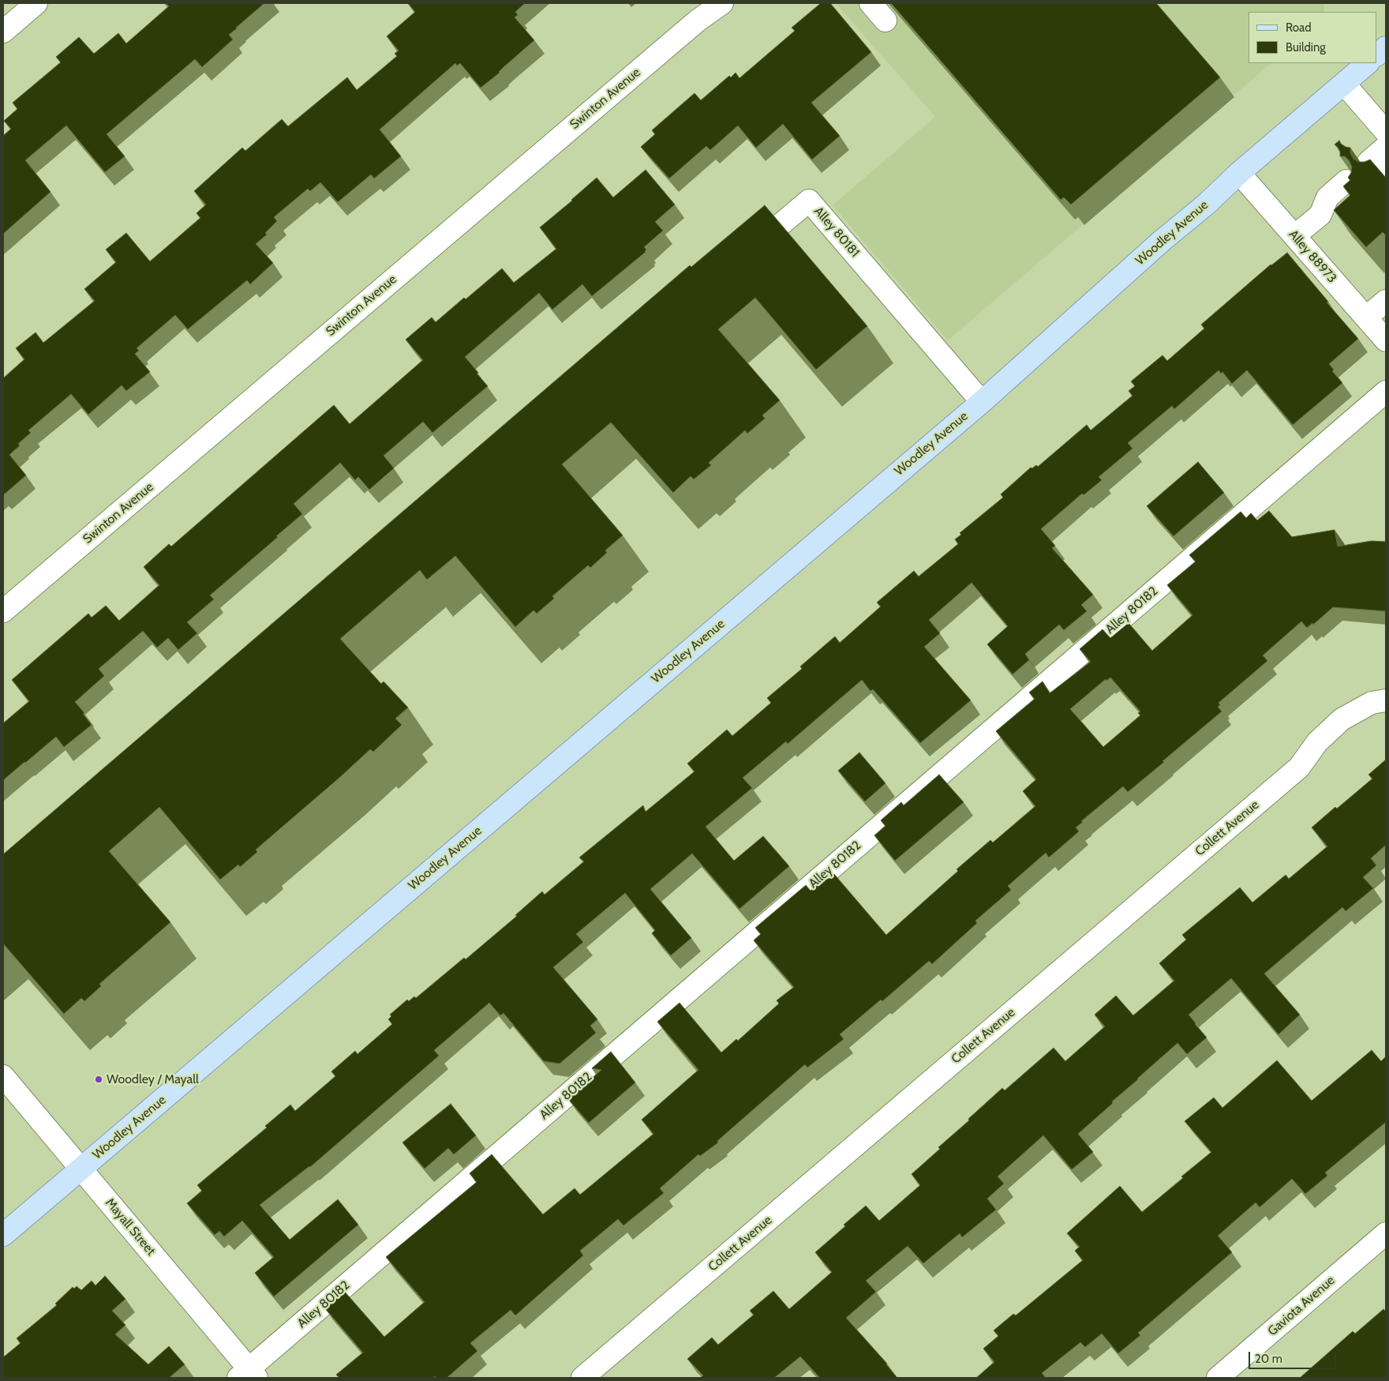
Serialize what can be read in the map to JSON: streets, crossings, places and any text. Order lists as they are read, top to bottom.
{
  "streets": {
    "main road": ["Woodley Avenue"],
    "street": [
      "Swinton Avenue",
      "Alley 80181",
      "Alley 88973",
      "Alley 80182",
      "Collett Avenue",
      "Mayall Street",
      "Gaviota Avenue"
    ]
  },
  "crossings": [
    ["Alley 80181", "Woodley Avenue"],
    ["Woodley Avenue", "Alley 88973"],
    ["Woodley Avenue", "Mayall Street"],
    ["Alley 80182", "Mayall Street"]
  ],
  "places": ["Woodley / Mayall"],
  "legend": ["Road", "Building"],
  "scale_bar": "20 m"
}
